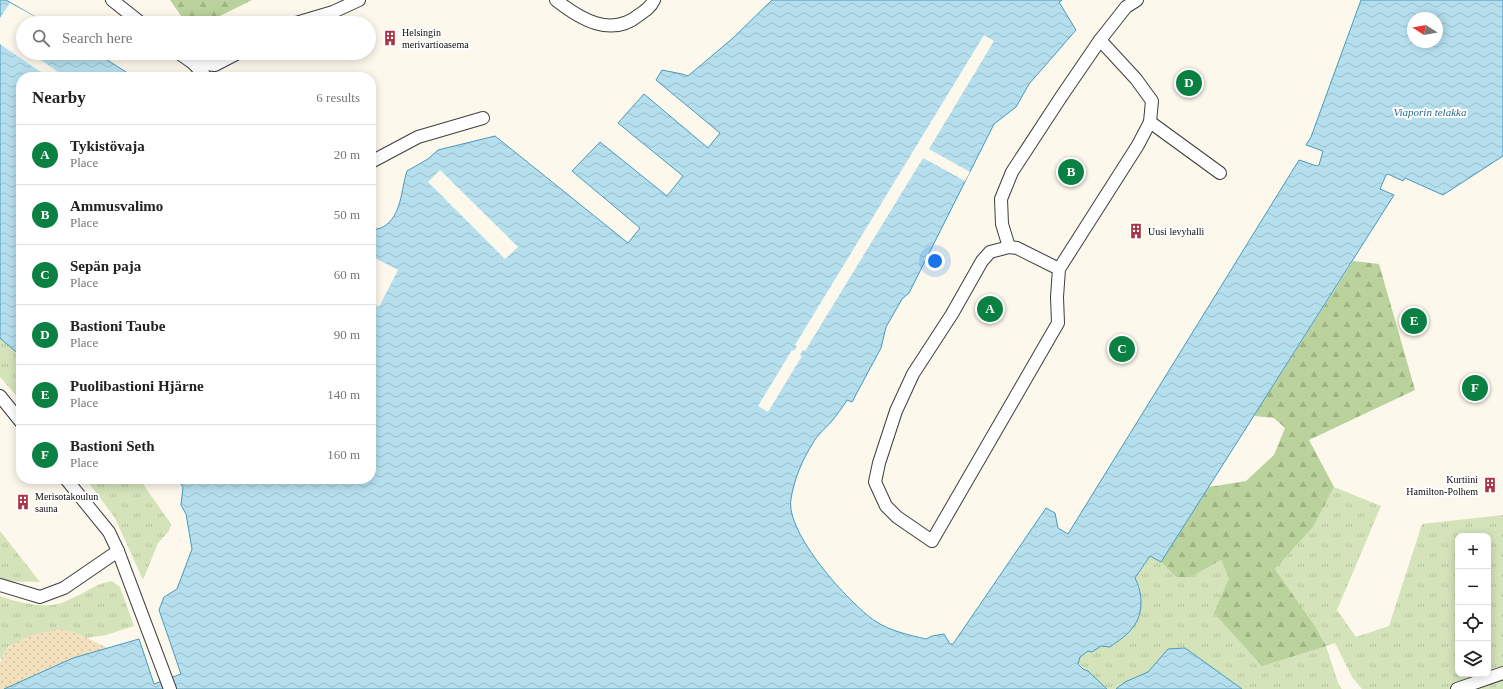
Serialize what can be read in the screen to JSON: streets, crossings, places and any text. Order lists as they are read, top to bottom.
{
  "water": ["Viaporin telakka"],
  "places": {
    "building": [
      "Helsingin merivartioasema",
      "Uusi levyhalli",
      "Kurtiini Hamilton-Polhem",
      "Merisotakoulun sauna"
    ]
  },
  "north": "left",
  "page": {
    "search": "Search here",
    "pins": [
      "D",
      "B",
      "A",
      "E",
      "C",
      "F"
    ],
    "heading": ["Nearby", "6 results"],
    "list": [
      {
        "mark": "A",
        "name": "Tykistövaja",
        "note": "Place",
        "value": "20 m"
      },
      {
        "mark": "B",
        "name": "Ammusvalimo",
        "note": "Place",
        "value": "50 m"
      },
      {
        "mark": "C",
        "name": "Sepän paja",
        "note": "Place",
        "value": "60 m"
      },
      {
        "mark": "D",
        "name": "Bastioni Taube",
        "note": "Place",
        "value": "90 m"
      },
      {
        "mark": "E",
        "name": "Puolibastioni Hjärne",
        "note": "Place",
        "value": "140 m"
      },
      {
        "mark": "F",
        "name": "Bastioni Seth",
        "note": "Place",
        "value": "160 m"
      }
    ],
    "map_buttons": ["+", "−"]
  }
}
